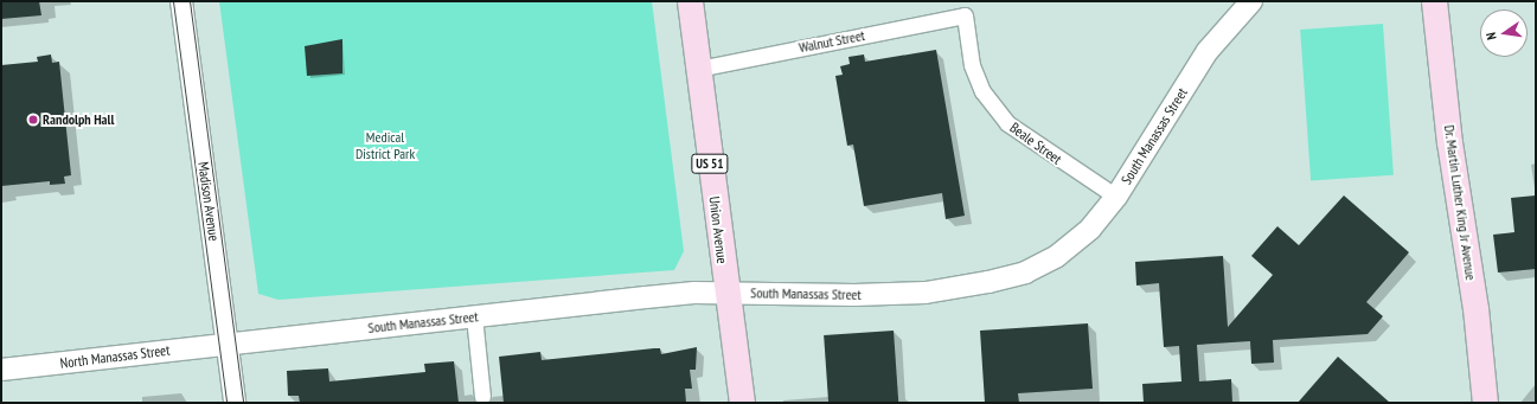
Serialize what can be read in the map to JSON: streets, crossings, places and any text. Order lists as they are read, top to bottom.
{
  "streets": {
    "main road": ["US 51", "Dr. Martin Luther King Jr Avenue", "Union Avenue"],
    "street": [
      "Walnut Street",
      "South Manassas Street",
      "Beale Street",
      "Madison Avenue",
      "North Manassas Street"
    ]
  },
  "crossings": [
    ["Walnut Street", "Beale Street"],
    ["Walnut Street", "Union Avenue"],
    ["South Manassas Street", "Beale Street"],
    ["South Manassas Street", "Madison Avenue"],
    ["South Manassas Street", "Union Avenue"],
    ["South Manassas Street", "North Manassas Street"],
    ["Madison Avenue", "North Manassas Street"]
  ],
  "parks": ["Medical District Park"],
  "places": ["Randolph Hall"],
  "north": "left"
}
